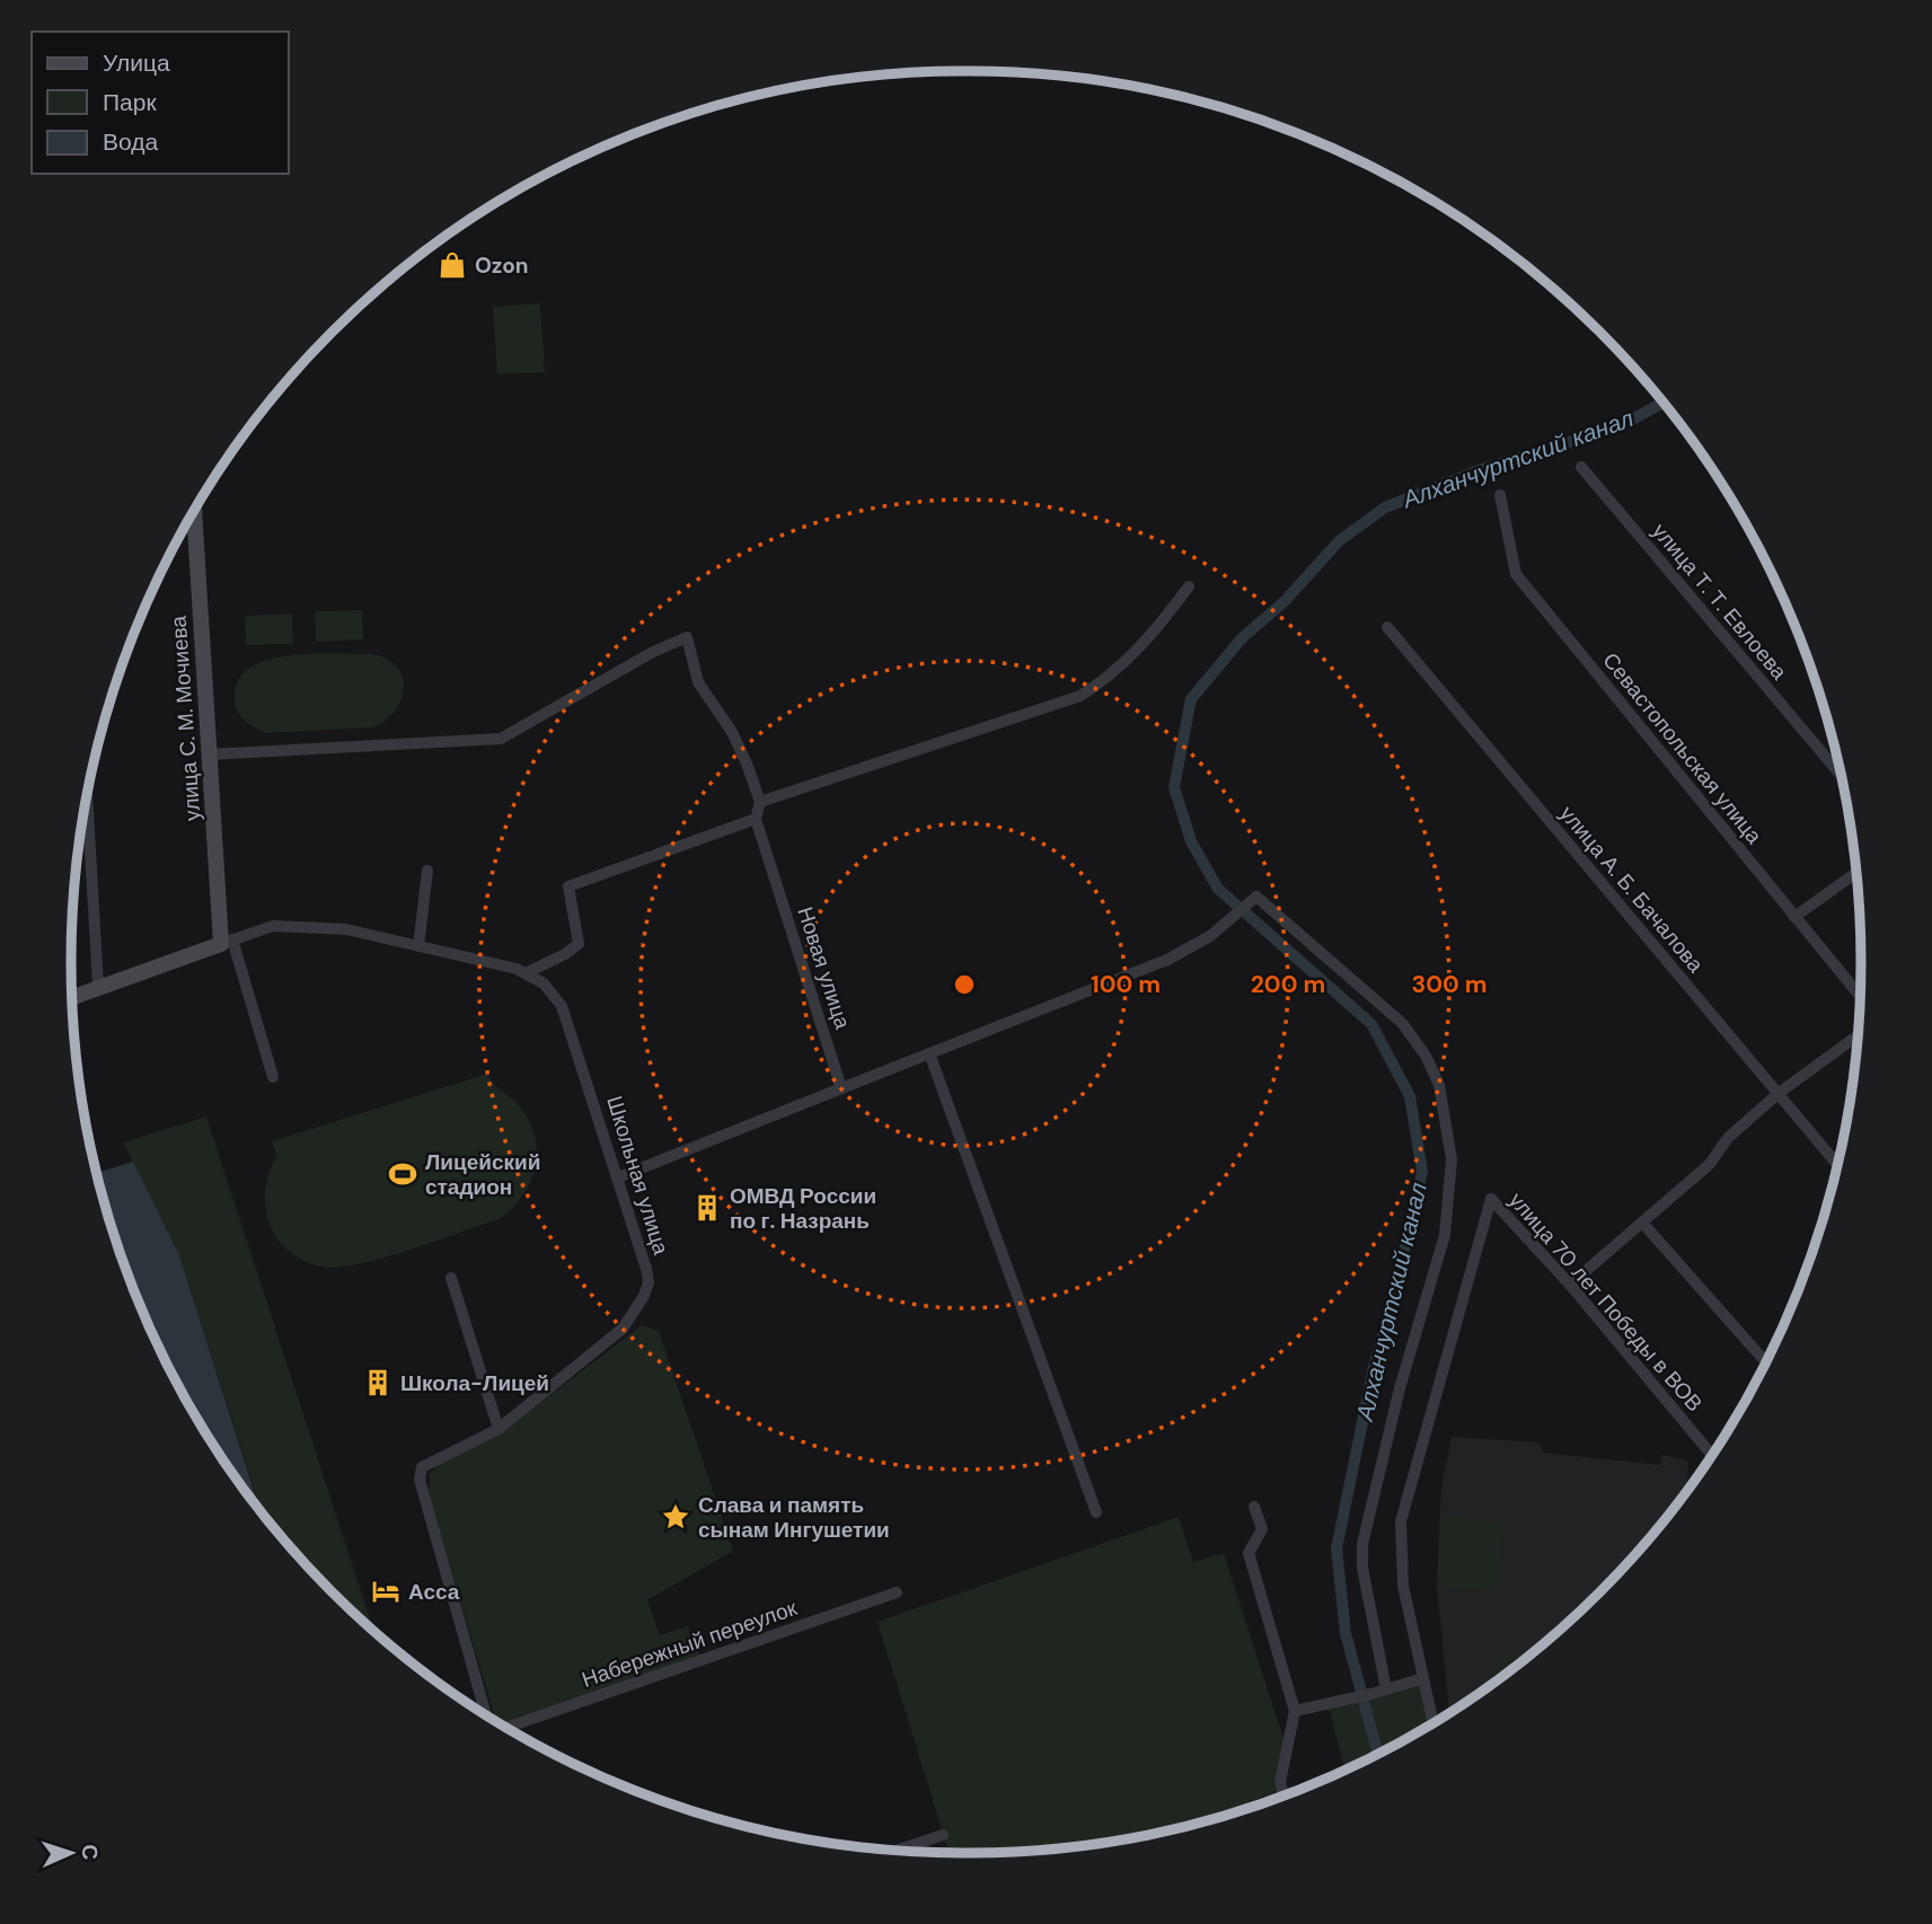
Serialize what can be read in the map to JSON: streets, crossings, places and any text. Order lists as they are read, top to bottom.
{
  "streets": {
    "street": [
      "улица Т. Т. Евлоева",
      "улица С. М. Мочиева",
      "Севастопольская улица",
      "улица А. Б. Бачалова",
      "Новая улица",
      "Школьная улица",
      "улица 70 лет Победы в ВОВ",
      "Набережный переулок"
    ]
  },
  "water": ["Алханчуртский канал"],
  "places": {
    "shop": ["Ozon"],
    "sports": ["Лицейский стадион"],
    "building": ["ОМВД России по г. Назрань", "Школа-Лицей"],
    "place": ["Слава и память сынам Ингушетии"],
    "hotel": ["Асса"]
  },
  "legend": ["Улица", "Парк", "Вода"],
  "north": "right",
  "rings": ["100 m", "200 m", "300 m"]
}
